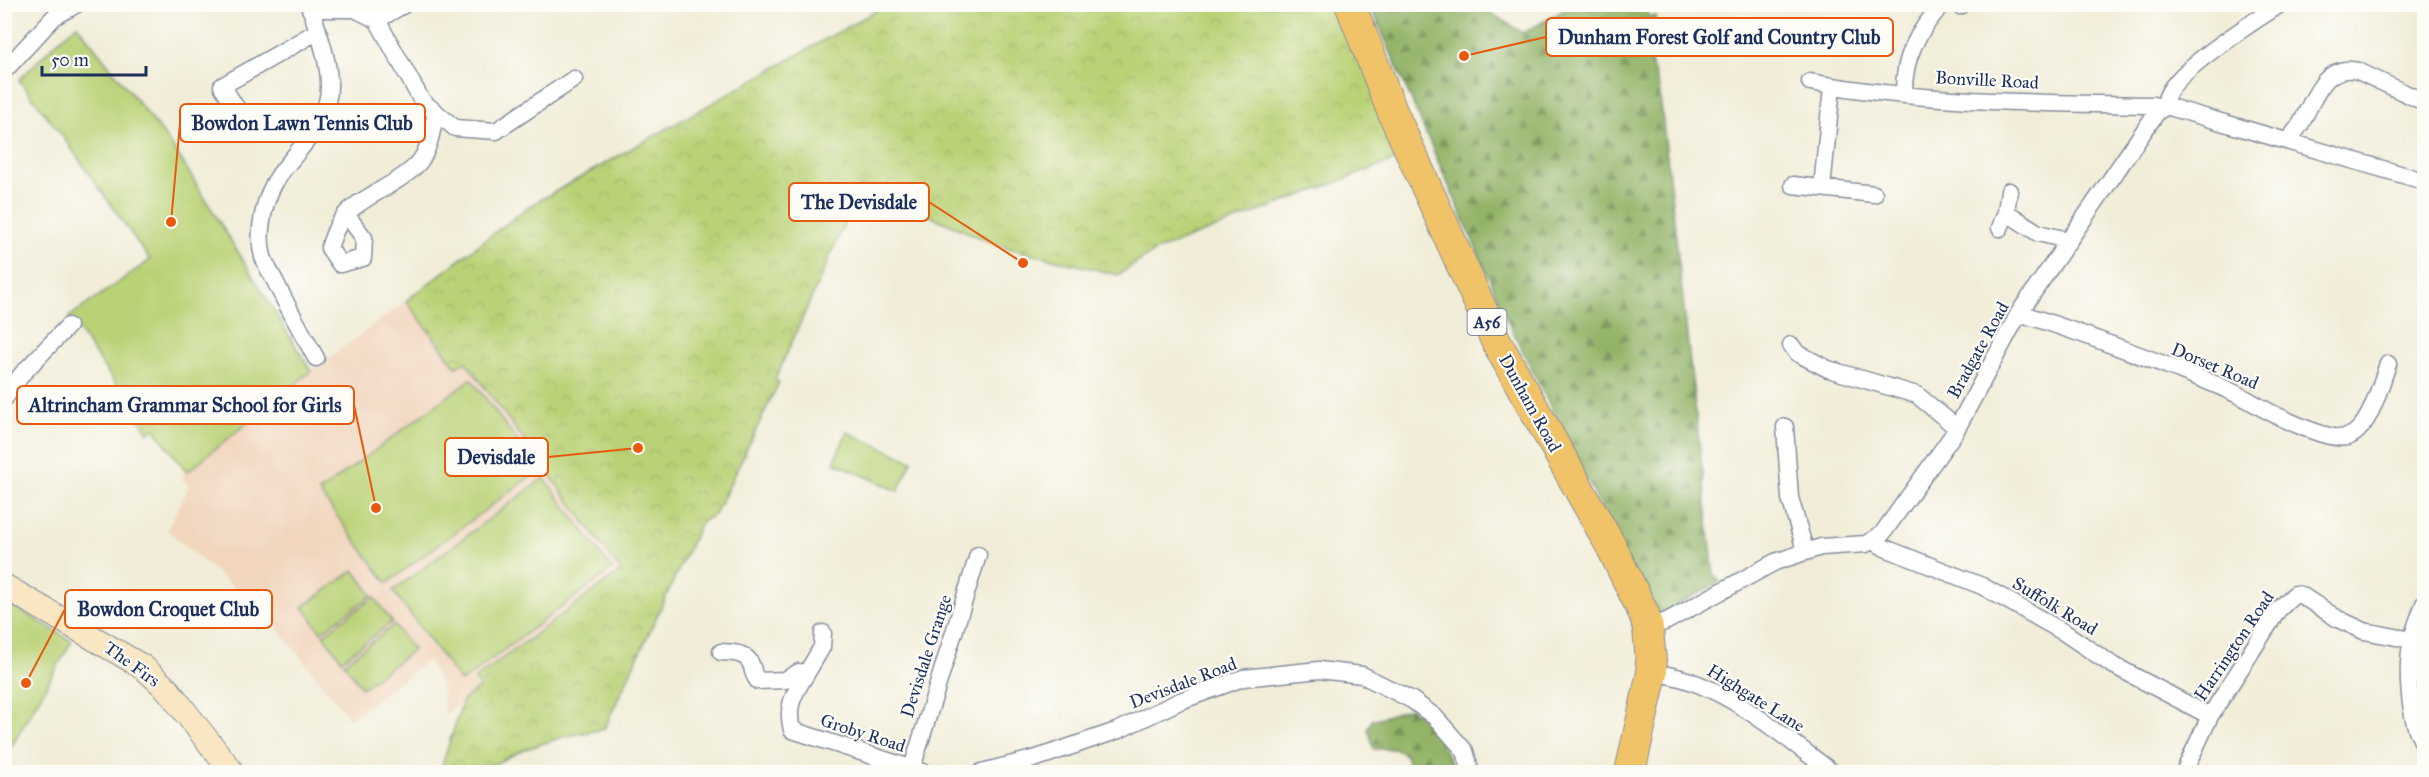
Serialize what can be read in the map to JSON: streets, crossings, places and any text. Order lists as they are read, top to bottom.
{
  "streets": {
    "highway": ["A56", "Dunham Road"],
    "street": [
      "Bonville Road",
      "Bradgate Road",
      "Dorset Road",
      "Suffolk Road",
      "Harrington Road",
      "Devisdale Grange",
      "The Firs",
      "Devisdale Road",
      "Highgate Lane",
      "Groby Road"
    ]
  },
  "crossings": [
    ["Bonville Road", "Bradgate Road"],
    ["Bradgate Road", "Dorset Road"],
    ["Bradgate Road", "Suffolk Road"],
    ["Dunham Road", "Highgate Lane"],
    ["Suffolk Road", "Harrington Road"],
    ["Devisdale Grange", "Groby Road"]
  ],
  "places": [
    "Dunham Forest Golf and Country Club",
    "Bowdon Lawn Tennis Club",
    "The Devisdale",
    "Devisdale",
    "Altrincham Grammar School for Girls",
    "Bowdon Croquet Club"
  ],
  "scale_bar": "50 m"
}
